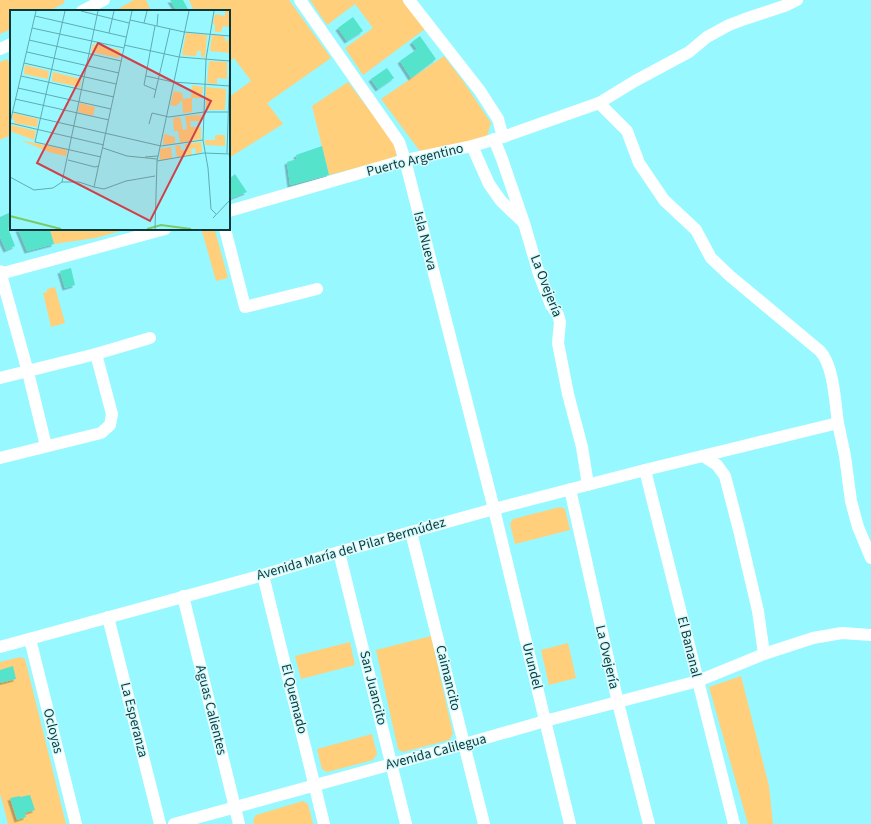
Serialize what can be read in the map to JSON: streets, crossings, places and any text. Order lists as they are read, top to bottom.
{
  "streets": {
    "street": [
      "Puerto Argentino",
      "Isla Nueva",
      "La Ovejería",
      "Avenida María del Pilar Bermúdez",
      "El Bananal",
      "Urundel",
      "Caimancito",
      "San Juancito",
      "El Quemado",
      "Aguas Calientes",
      "La Esperanza",
      "Ocloyas",
      "Avenida Calilegua"
    ]
  },
  "crossings": [
    ["Puerto Argentino", "Isla Nueva"],
    ["Puerto Argentino", "La Ovejería"],
    ["Isla Nueva", "Avenida María del Pilar Bermúdez"],
    ["Isla Nueva", "Urundel"],
    ["La Ovejería", "Avenida María del Pilar Bermúdez"],
    ["La Ovejería", "Avenida Calilegua"],
    ["Avenida María del Pilar Bermúdez", "El Bananal"],
    ["Avenida María del Pilar Bermúdez", "Urundel"],
    ["Avenida María del Pilar Bermúdez", "Caimancito"],
    ["Avenida María del Pilar Bermúdez", "San Juancito"],
    ["Avenida María del Pilar Bermúdez", "El Quemado"],
    ["Avenida María del Pilar Bermúdez", "Aguas Calientes"],
    ["Avenida María del Pilar Bermúdez", "La Esperanza"],
    ["Avenida María del Pilar Bermúdez", "Ocloyas"],
    ["El Bananal", "Avenida Calilegua"],
    ["Urundel", "Avenida Calilegua"],
    ["Caimancito", "Avenida Calilegua"],
    ["San Juancito", "Avenida Calilegua"],
    ["El Quemado", "Avenida Calilegua"],
    ["Aguas Calientes", "Avenida Calilegua"]
  ]
}
